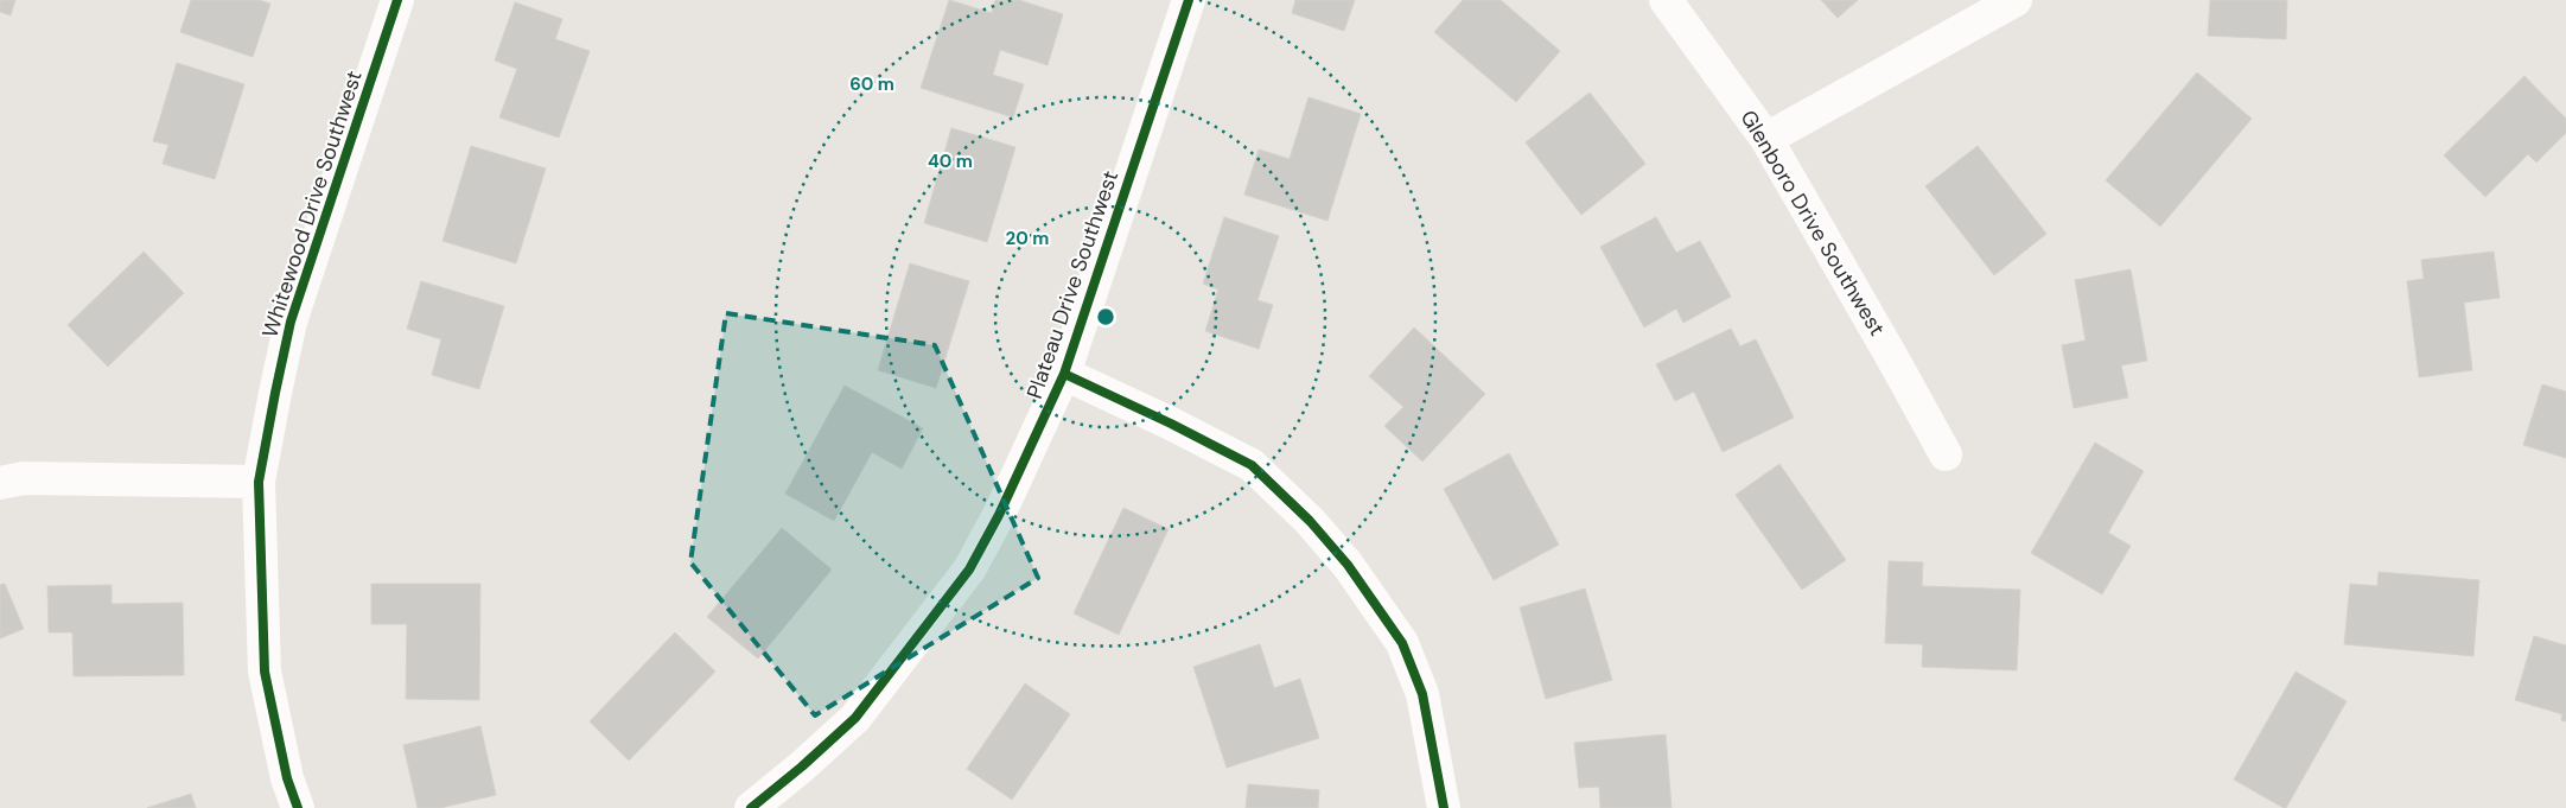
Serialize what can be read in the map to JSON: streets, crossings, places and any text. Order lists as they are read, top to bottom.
{
  "streets": {
    "street": ["Whitewood Drive Southwest", "Glenboro Drive Southwest", "Plateau Drive Southwest"]
  },
  "rings": ["60 m", "40 m", "20 m"]
}
